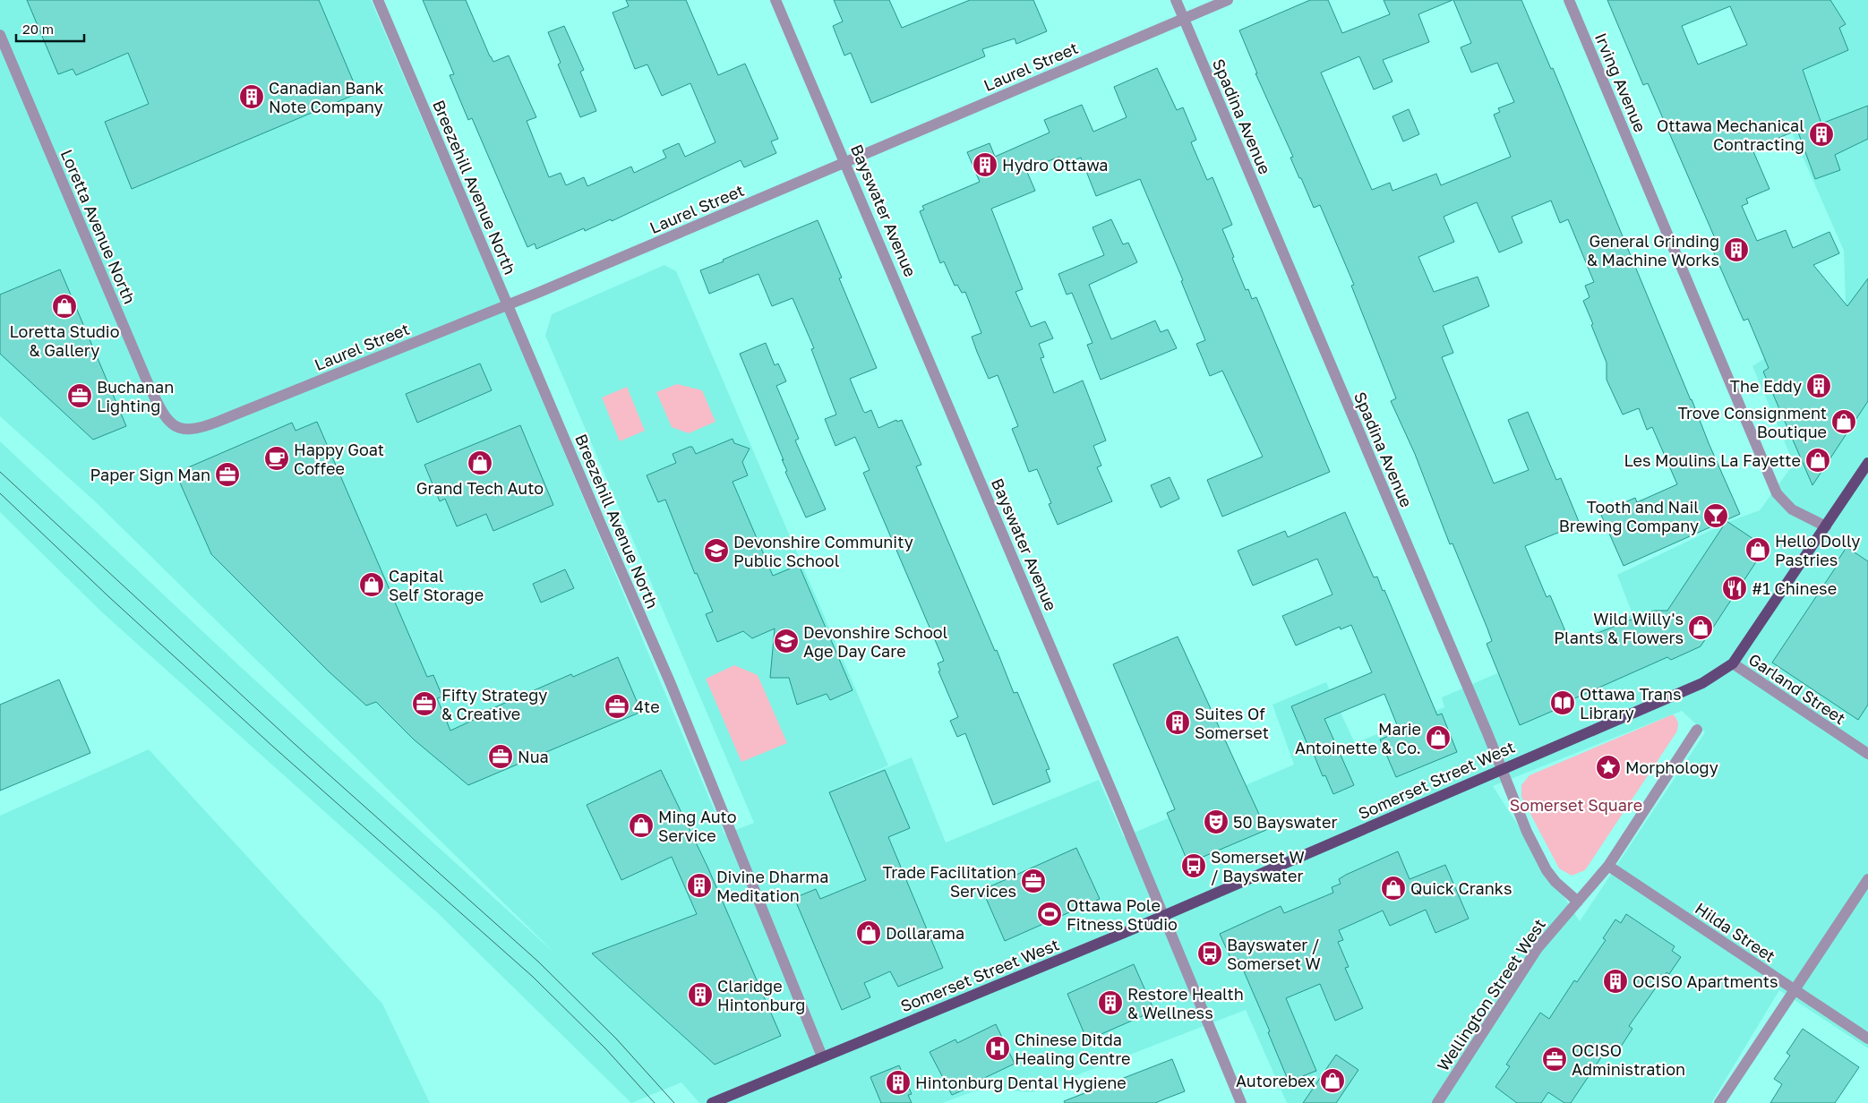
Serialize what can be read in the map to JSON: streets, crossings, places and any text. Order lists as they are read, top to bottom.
{
  "streets": {
    "main road": ["Somerset Street West"],
    "street": [
      "Laurel Street",
      "Irving Avenue",
      "Spadina Avenue",
      "Breezehill Avenue North",
      "Bayswater Avenue",
      "Loretta Avenue North",
      "Garland Street",
      "Hilda Street",
      "Wellington Street West"
    ]
  },
  "crossings": [
    ["Laurel Street", "Spadina Avenue"],
    ["Laurel Street", "Breezehill Avenue North"],
    ["Laurel Street", "Bayswater Avenue"],
    ["Laurel Street", "Loretta Avenue North"],
    ["Spadina Avenue", "Somerset Street West"],
    ["Spadina Avenue", "Wellington Street West"],
    ["Breezehill Avenue North", "Somerset Street West"],
    ["Bayswater Avenue", "Somerset Street West"],
    ["Garland Street", "Somerset Street West"],
    ["Hilda Street", "Wellington Street West"]
  ],
  "parks": ["Somerset Square"],
  "places": {
    "building": [
      "Canadian Bank Note Company",
      "Ottawa Mechanical Contracting",
      "Hydro Ottawa",
      "General Grinding & Machine Works",
      "The Eddy",
      "Suites Of Somerset",
      "Divine Dharma Meditation",
      "OCISO Apartments",
      "Claridge Hintonburg",
      "Restore Health & Wellness",
      "Hintonburg Dental Hygiene"
    ],
    "shop": [
      "Loretta Studio & Gallery",
      "Trove Consignment Boutique",
      "Les Moulins La Fayette",
      "Grand Tech Auto",
      "Hello Dolly Pastries",
      "Capital Self Storage",
      "Wild Willy's Plants & Flowers",
      "Marie Antoinette & Co.",
      "Ming Auto Service",
      "Quick Cranks",
      "Dollarama",
      "Autorebex"
    ],
    "office": [
      "Buchanan Lighting",
      "Paper Sign Man",
      "Fifty Strategy & Creative",
      "4te",
      "Nua",
      "Trade Facilitation Services",
      "OCISO Administration"
    ],
    "cafe": ["Happy Goat Coffee"],
    "bar": ["Tooth and Nail Brewing Company"],
    "school or university": ["Devonshire Community Public School", "Devonshire School Age Day Care"],
    "restaurant": ["#1 Chinese"],
    "library": ["Ottawa Trans Library"],
    "place": ["Morphology"],
    "theatre": ["50 Bayswater"],
    "bus stop": ["Somerset W / Bayswater", "Bayswater / Somerset W"],
    "sports": ["Ottawa Pole Fitness Studio"],
    "hospital": ["Chinese Ditda Healing Centre"]
  },
  "scale_bar": "20 m"
}
